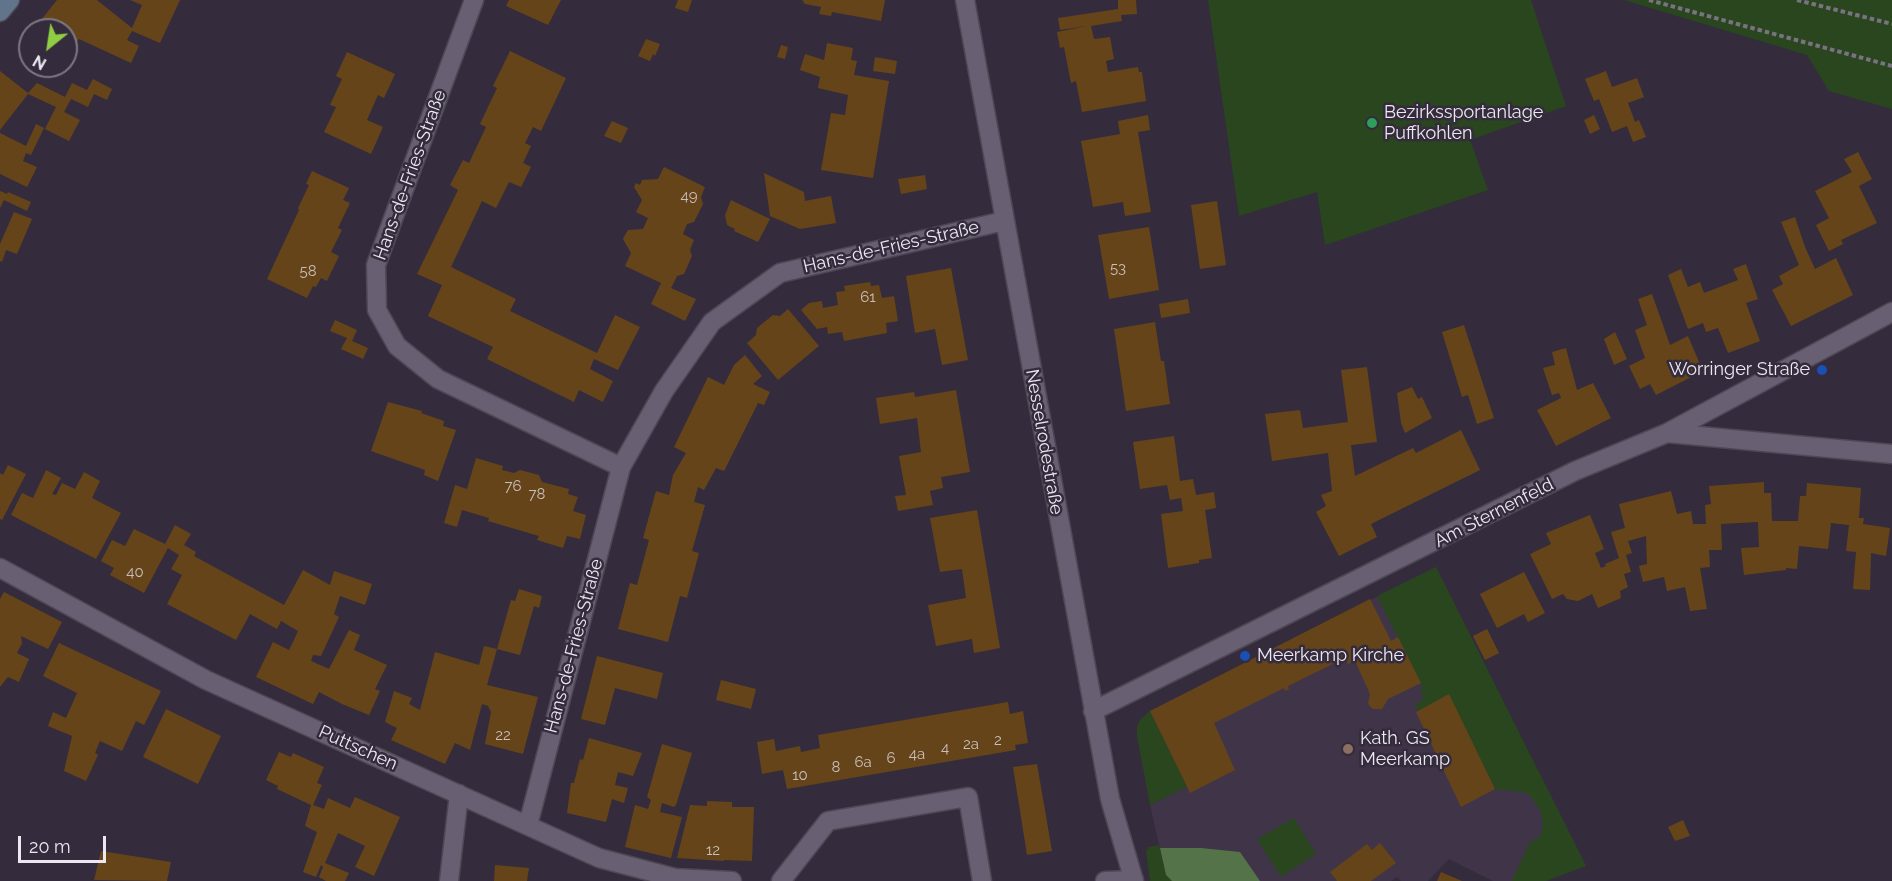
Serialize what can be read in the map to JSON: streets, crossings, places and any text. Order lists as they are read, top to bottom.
{
  "streets": {
    "street": [
      "Hans-de-Fries-Straße",
      "Nesselrodestraße",
      "Am Sternenfeld",
      "Puttschen"
    ]
  },
  "crossings": [
    ["Hans-de-Fries-Straße", "Nesselrodestraße"],
    ["Hans-de-Fries-Straße", "Puttschen"],
    ["Nesselrodestraße", "Am Sternenfeld"]
  ],
  "places": [
    "Bezirkssportanlage Puffkohlen",
    "Worringer Straße",
    "Meerkamp Kirche",
    "Kath. GS Meerkamp"
  ],
  "house_numbers": [
    "49",
    "53",
    "58",
    "61",
    "76",
    "78",
    "40",
    "22",
    "2",
    "2a",
    "4",
    "4a",
    "6",
    "6a",
    "8",
    "10",
    "12"
  ],
  "scale_bar": "20 m",
  "north": "bottom left"
}
